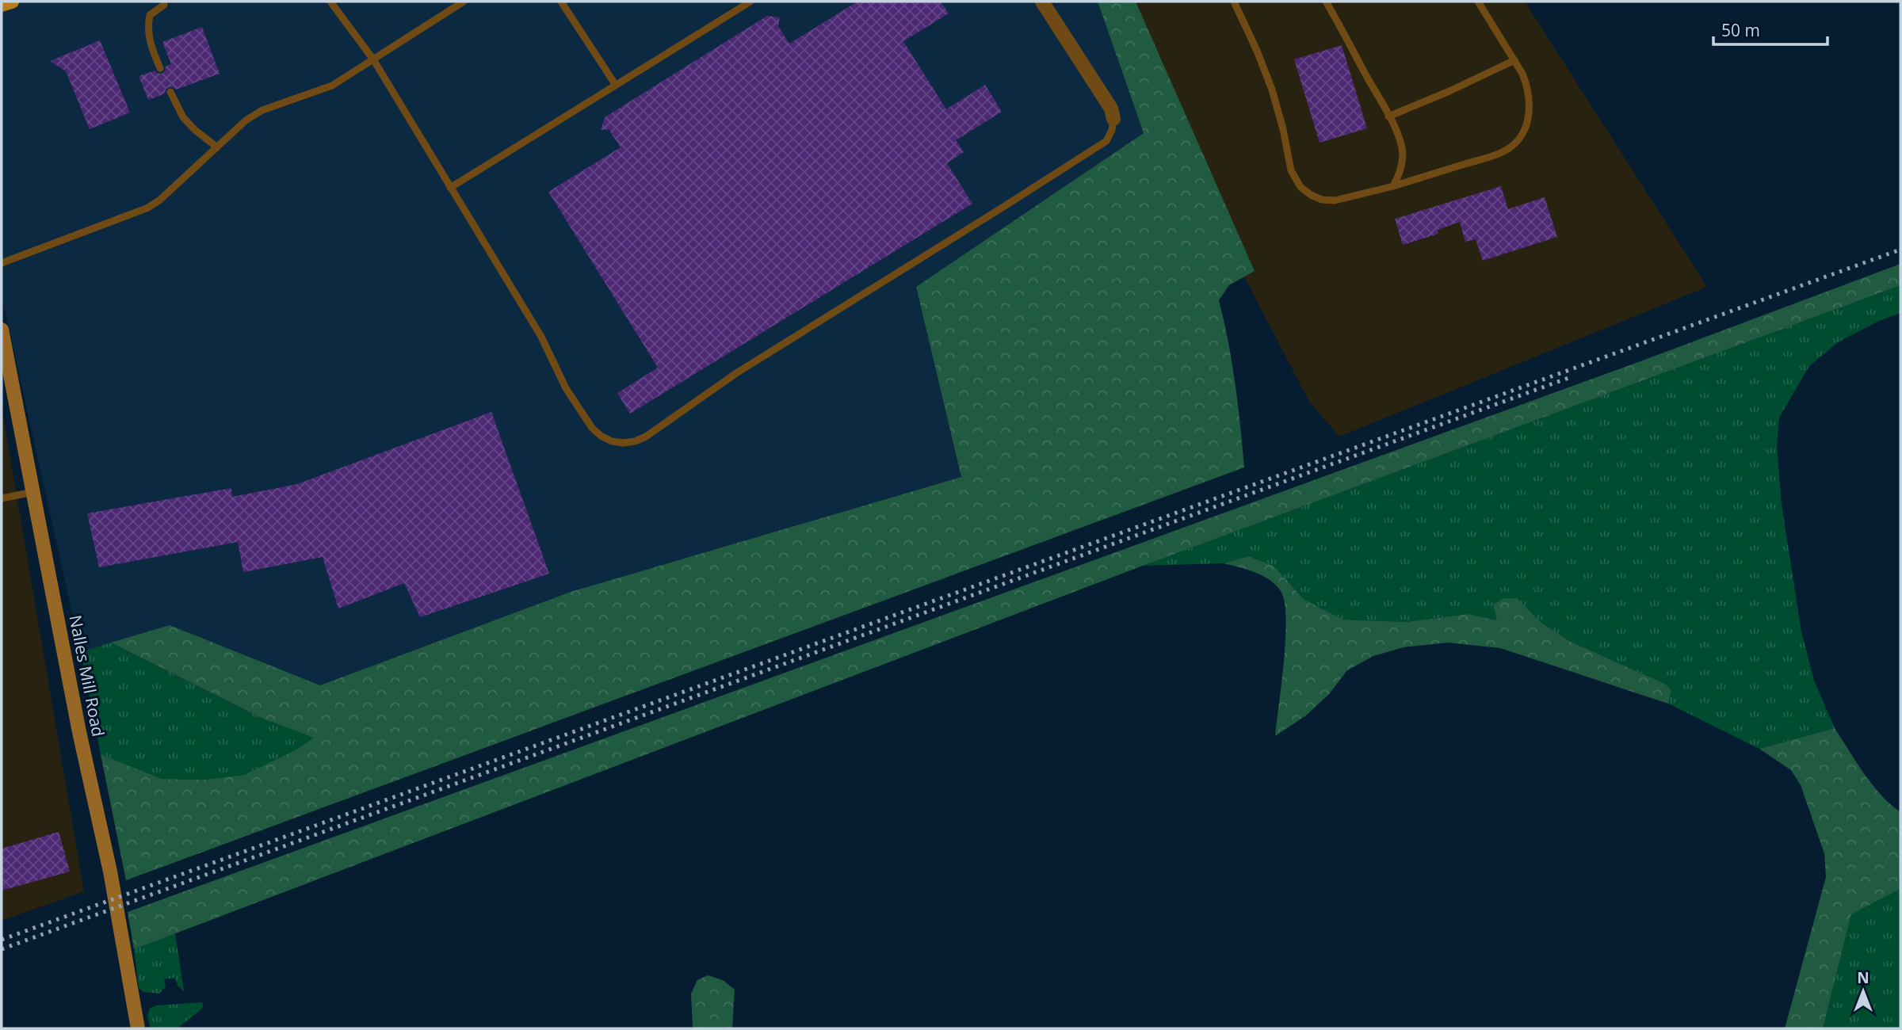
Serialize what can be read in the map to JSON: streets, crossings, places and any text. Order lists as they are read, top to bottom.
{
  "streets": {
    "street": ["Nalles Mill Road"]
  },
  "scale_bar": "50 m",
  "north": "top"
}
